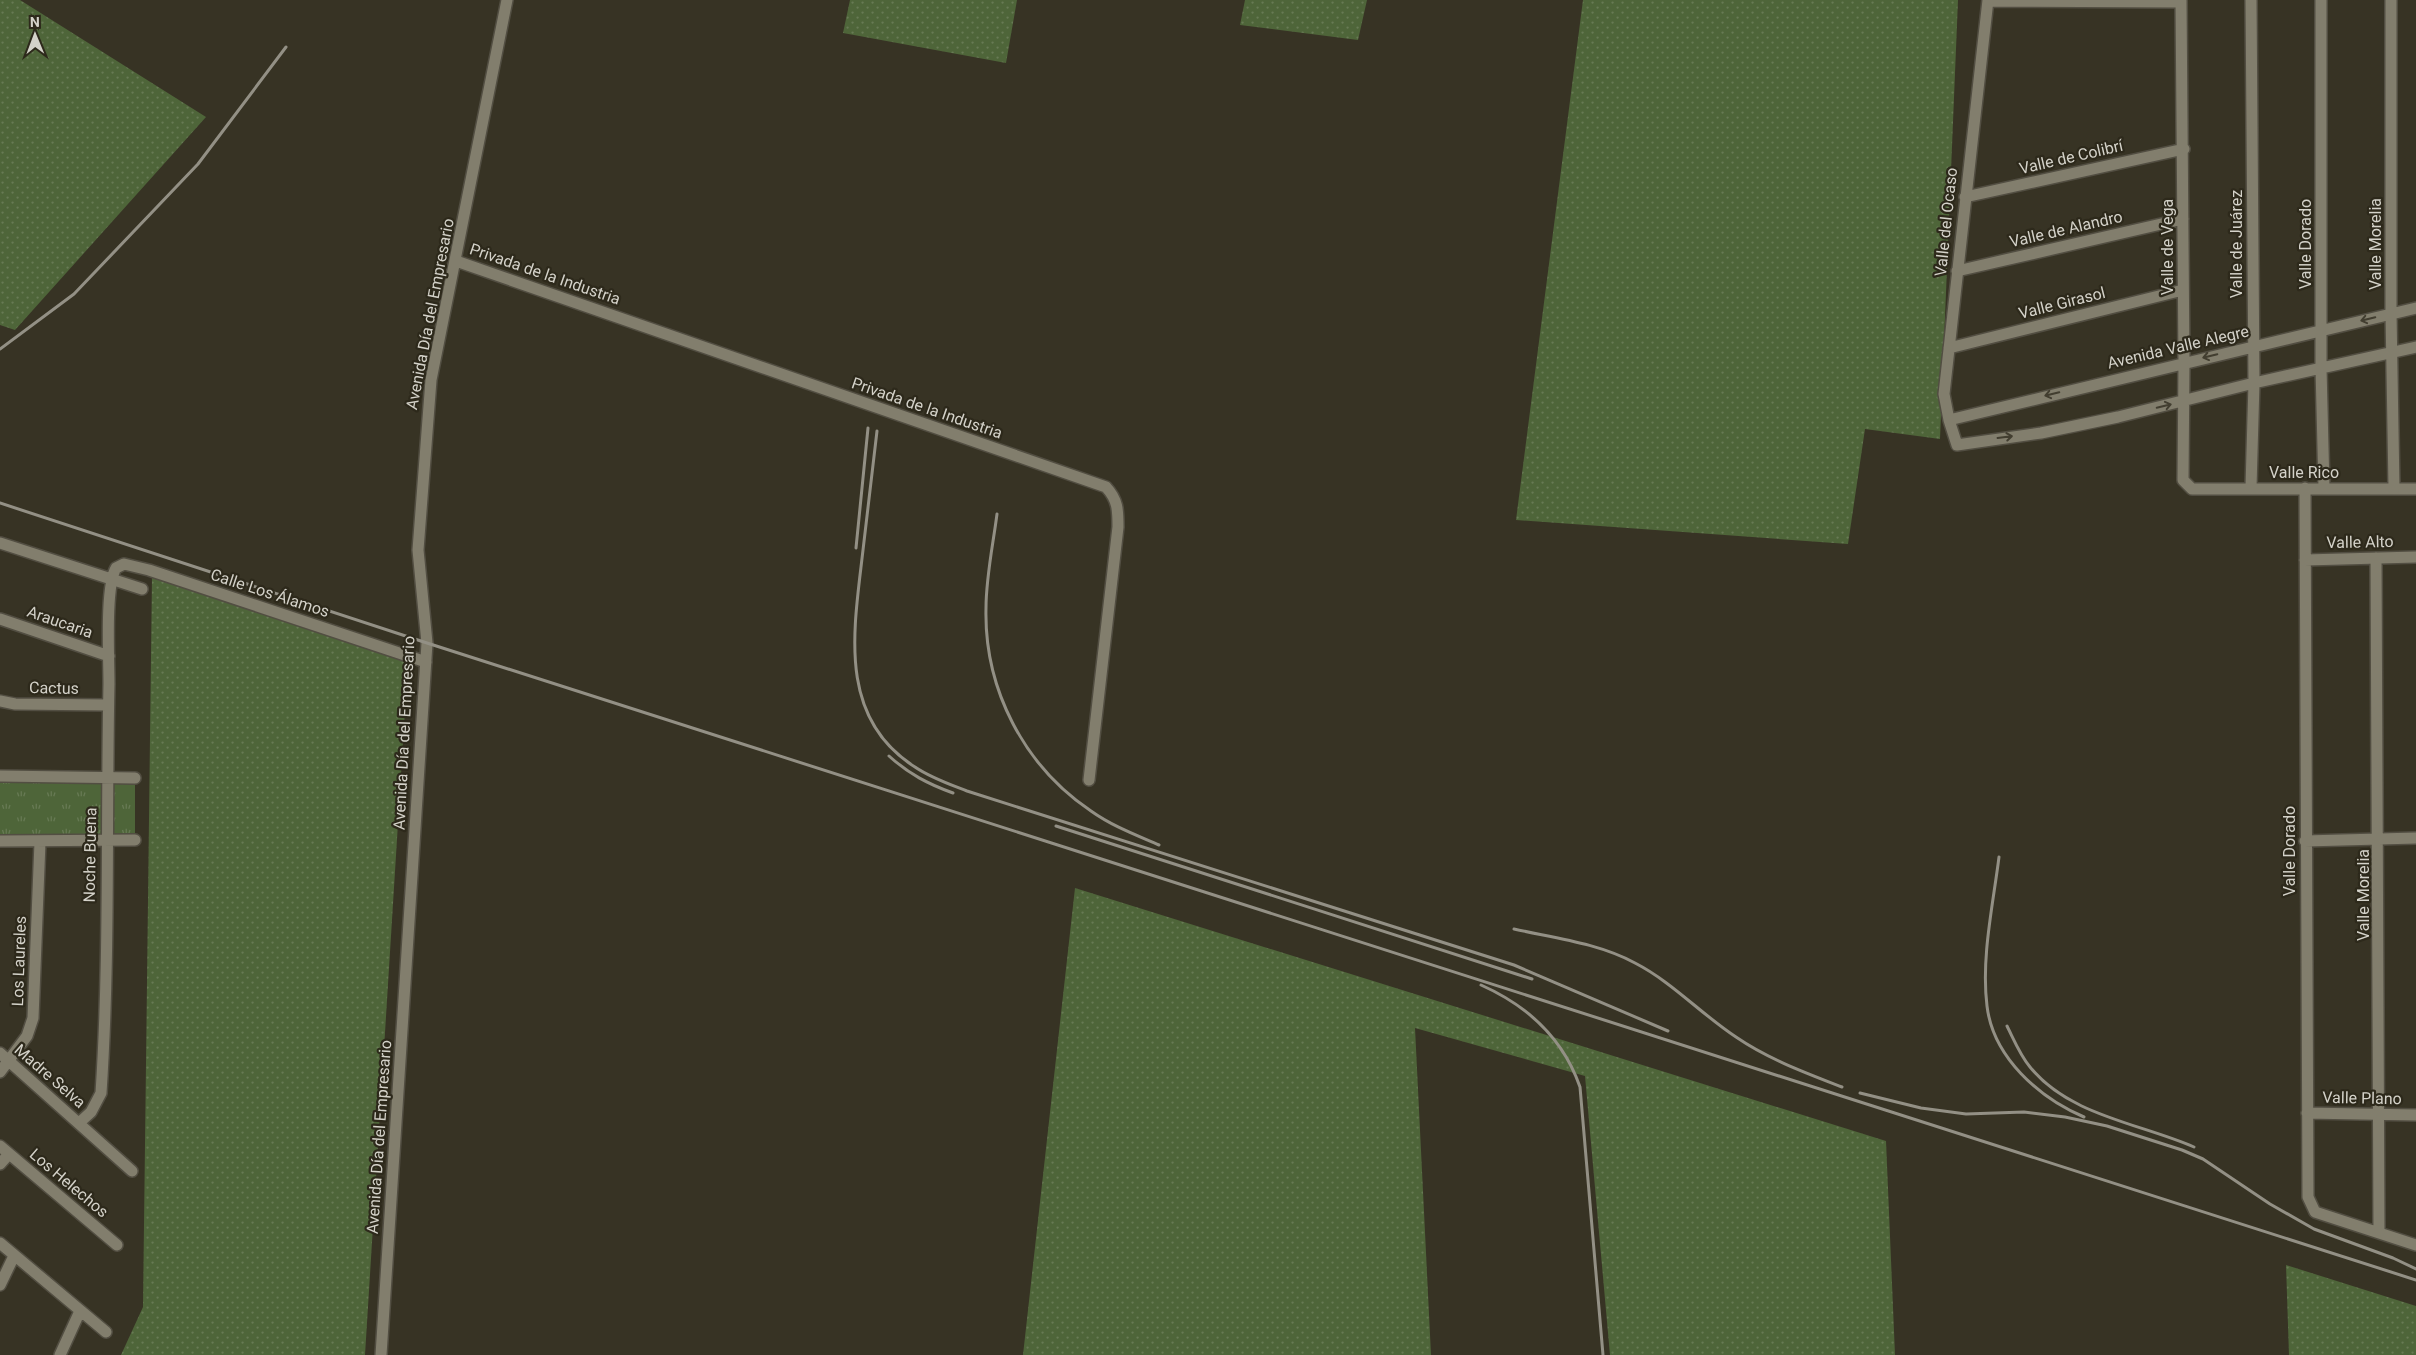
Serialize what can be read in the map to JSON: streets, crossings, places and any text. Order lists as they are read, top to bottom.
{
  "streets": {
    "street": [
      "Valle de Colibrí",
      "Valle del Ocaso",
      "Valle de Alandro",
      "Valle de Juárez",
      "Valle Dorado",
      "Valle Morelia",
      "Valle de Vega",
      "Privada de la Industria",
      "Valle Girasol",
      "Avenida Día del Empresario",
      "Avenida Valle Alegre",
      "Valle Rico",
      "Valle Alto",
      "Calle Los Álamos",
      "Araucaria",
      "Cactus",
      "Noche Buena",
      "Los Laureles",
      "Madre Selva",
      "Valle Plano",
      "Los Helechos"
    ]
  },
  "crossings": [
    ["Valle de Colibrí", "Valle del Ocaso"],
    ["Valle de Colibrí", "Valle de Vega"],
    ["Valle del Ocaso", "Valle de Alandro"],
    ["Valle del Ocaso", "Valle de Vega"],
    ["Valle del Ocaso", "Valle Girasol"],
    ["Valle del Ocaso", "Avenida Valle Alegre"],
    ["Valle de Alandro", "Valle de Vega"],
    ["Valle de Juárez", "Avenida Valle Alegre"],
    ["Valle de Juárez", "Valle Rico"],
    ["Valle Dorado", "Valle Morelia"],
    ["Valle Dorado", "Avenida Valle Alegre"],
    ["Valle Dorado", "Valle Rico"],
    ["Valle Dorado", "Valle Alto"],
    ["Valle Dorado", "Valle Plano"],
    ["Valle Morelia", "Avenida Valle Alegre"],
    ["Valle Morelia", "Valle Rico"],
    ["Valle Morelia", "Valle Alto"],
    ["Valle Morelia", "Valle Plano"],
    ["Valle de Vega", "Valle Girasol"],
    ["Valle de Vega", "Avenida Valle Alegre"],
    ["Valle de Vega", "Valle Rico"],
    ["Privada de la Industria", "Avenida Día del Empresario"],
    ["Avenida Día del Empresario", "Calle Los Álamos"],
    ["Calle Los Álamos", "Noche Buena"],
    ["Araucaria", "Noche Buena"],
    ["Cactus", "Noche Buena"],
    ["Noche Buena", "Madre Selva"],
    ["Los Laureles", "Madre Selva"]
  ],
  "north": "top"
}
